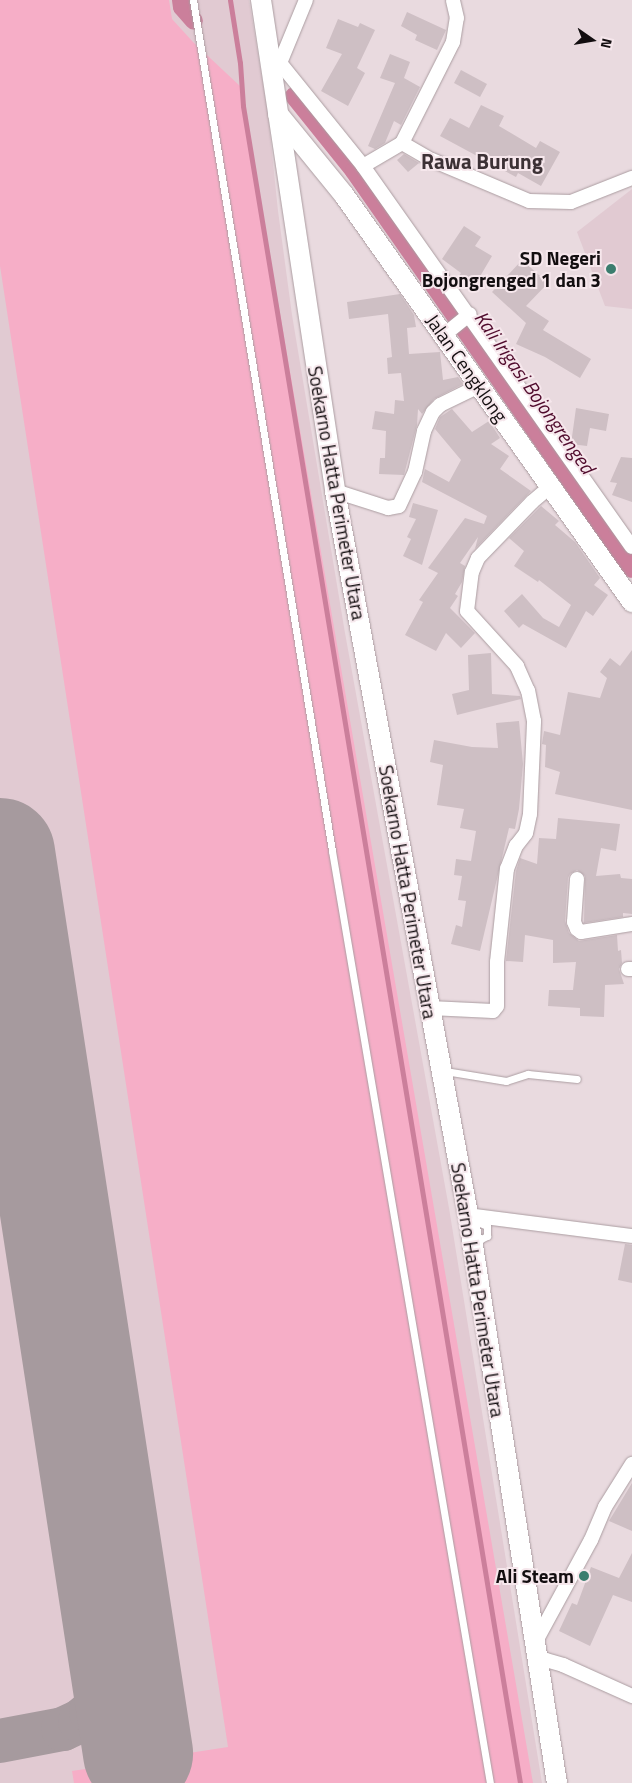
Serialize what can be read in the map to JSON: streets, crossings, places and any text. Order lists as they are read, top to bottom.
{
  "streets": {
    "main road": ["Jalan Cengklong", "Soekarno Hatta Perimeter Utara"]
  },
  "crossings": [
    ["Jalan Cengklong", "Soekarno Hatta Perimeter Utara"]
  ],
  "districts": ["Rawa Burung"],
  "water": ["Kali Irigasi Bojongrenged"],
  "places": ["SD Negeri Bojongrenged 1 dan 3", "Ali Steam"],
  "north": "right"
}
